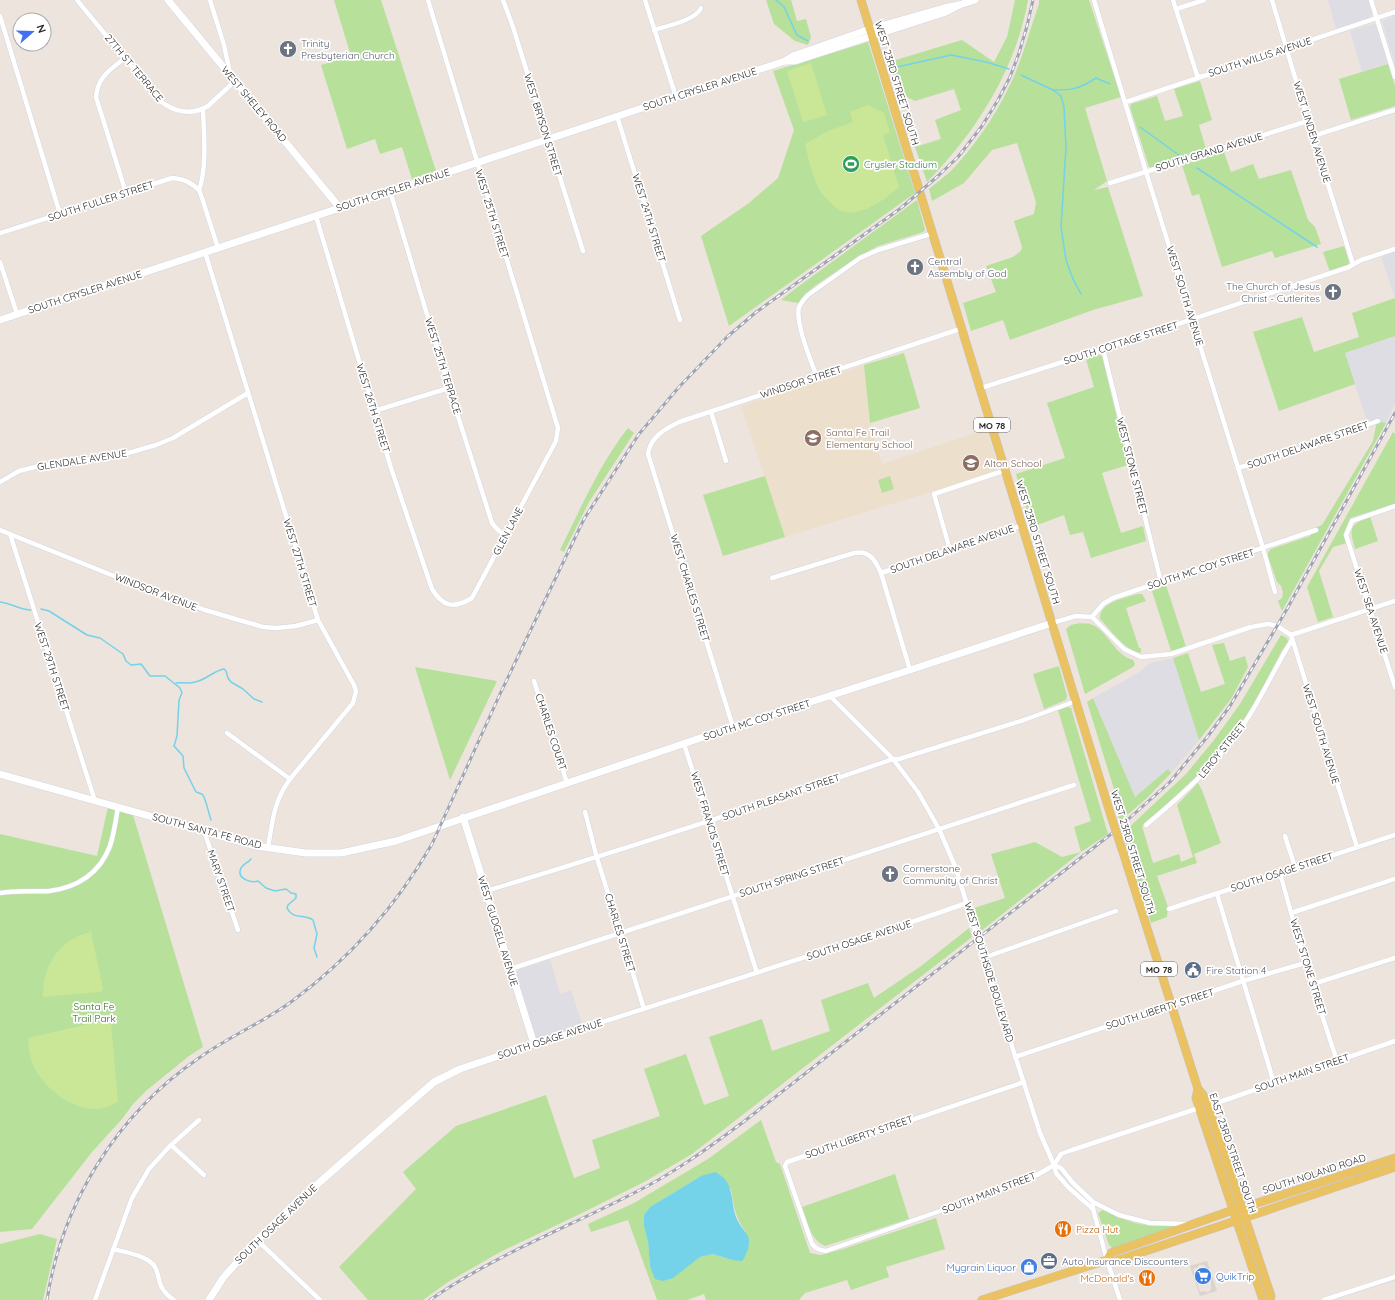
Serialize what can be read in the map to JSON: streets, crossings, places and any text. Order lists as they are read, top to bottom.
{
  "streets": {
    "main road": [
      "WEST 23RD STREET SOUTH",
      "MO 78",
      "EAST 23RD STREET SOUTH",
      "SOUTH NOLAND ROAD"
    ],
    "street": [
      "SOUTH WILLIS AVENUE",
      "27TH ST TERRACE",
      "SOUTH CRYSLER AVENUE",
      "WEST SHELEY ROAD",
      "WEST BRYSON STREET",
      "WEST LINDEN AVENUE",
      "SOUTH GRAND AVENUE",
      "SOUTH FULLER STREET",
      "WEST 25TH STREET",
      "WEST 24TH STREET",
      "WEST SOUTH AVENUE",
      "SOUTH COTTAGE STREET",
      "WEST 25TH TERRACE",
      "WINDSOR STREET",
      "WEST 26TH STREET",
      "SOUTH DELAWARE STREET",
      "GLENDALE AVENUE",
      "WEST STONE STREET",
      "GLEN LANE",
      "SOUTH DELAWARE AVENUE",
      "WEST 27TH STREET",
      "SOUTH MC COY STREET",
      "WEST CHARLES STREET",
      "WINDSOR AVENUE",
      "WEST SEA AVENUE",
      "WEST 29TH STREET",
      "CHARLES COURT",
      "LEROY STREET",
      "SOUTH PLEASANT STREET",
      "WEST FRANCIS STREET",
      "SOUTH SANTA FE ROAD",
      "SOUTH OSAGE STREET",
      "SOUTH SPRING STREET",
      "MARY STREET",
      "WEST GUDGELL AVENUE",
      "CHARLES STREET",
      "SOUTH OSAGE AVENUE",
      "WEST SOUTHSIDE BOULEVARD",
      "SOUTH LIBERTY STREET",
      "SOUTH MAIN STREET"
    ]
  },
  "crossings": [
    ["SOUTH WILLIS AVENUE", "WEST LINDEN AVENUE"],
    ["SOUTH WILLIS AVENUE", "WEST SOUTH AVENUE"],
    ["WEST 23RD STREET SOUTH", "SOUTH CRYSLER AVENUE"],
    ["WEST 23RD STREET SOUTH", "SOUTH COTTAGE STREET"],
    ["WEST 23RD STREET SOUTH", "WINDSOR STREET"],
    ["WEST 23RD STREET SOUTH", "SOUTH DELAWARE AVENUE"],
    ["WEST 23RD STREET SOUTH", "SOUTH MC COY STREET"],
    ["WEST 23RD STREET SOUTH", "SOUTH PLEASANT STREET"],
    ["WEST 23RD STREET SOUTH", "SOUTH LIBERTY STREET"],
    ["WEST 23RD STREET SOUTH", "EAST 23RD STREET SOUTH"],
    ["SOUTH CRYSLER AVENUE", "WEST SHELEY ROAD"],
    ["SOUTH CRYSLER AVENUE", "WEST BRYSON STREET"],
    ["SOUTH CRYSLER AVENUE", "WEST 25TH STREET"],
    ["SOUTH CRYSLER AVENUE", "WEST 24TH STREET"],
    ["SOUTH CRYSLER AVENUE", "WEST 25TH TERRACE"],
    ["SOUTH CRYSLER AVENUE", "WEST 26TH STREET"],
    ["SOUTH CRYSLER AVENUE", "WEST 27TH STREET"],
    ["WEST LINDEN AVENUE", "SOUTH GRAND AVENUE"],
    ["WEST LINDEN AVENUE", "SOUTH COTTAGE STREET"],
    ["SOUTH GRAND AVENUE", "WEST SOUTH AVENUE"],
    ["WEST 25TH STREET", "GLEN LANE"],
    ["WEST SOUTH AVENUE", "SOUTH COTTAGE STREET"],
    ["WEST SOUTH AVENUE", "SOUTH DELAWARE STREET"],
    ["WEST SOUTH AVENUE", "SOUTH MC COY STREET"],
    ["WEST SOUTH AVENUE", "LEROY STREET"],
    ["WEST SOUTH AVENUE", "SOUTH OSAGE STREET"],
    ["SOUTH COTTAGE STREET", "WEST STONE STREET"],
    ["WEST 25TH TERRACE", "GLEN LANE"],
    ["WINDSOR STREET", "WEST CHARLES STREET"],
    ["WEST 26TH STREET", "GLEN LANE"],
    ["GLENDALE AVENUE", "WEST 27TH STREET"],
    ["WEST STONE STREET", "SOUTH MC COY STREET"],
    ["WEST STONE STREET", "SOUTH OSAGE STREET"],
    ["WEST STONE STREET", "SOUTH LIBERTY STREET"],
    ["WEST STONE STREET", "SOUTH MAIN STREET"],
    ["WEST 27TH STREET", "WINDSOR AVENUE"],
    ["WEST 27TH STREET", "SOUTH SANTA FE ROAD"],
    ["SOUTH MC COY STREET", "WEST CHARLES STREET"],
    ["SOUTH MC COY STREET", "CHARLES COURT"],
    ["SOUTH MC COY STREET", "WEST FRANCIS STREET"],
    ["SOUTH MC COY STREET", "SOUTH SANTA FE ROAD"],
    ["SOUTH MC COY STREET", "WEST GUDGELL AVENUE"],
    ["SOUTH MC COY STREET", "WEST SOUTHSIDE BOULEVARD"],
    ["WINDSOR AVENUE", "WEST 29TH STREET"],
    ["WEST 29TH STREET", "SOUTH SANTA FE ROAD"],
    ["SOUTH PLEASANT STREET", "WEST FRANCIS STREET"],
    ["SOUTH PLEASANT STREET", "WEST GUDGELL AVENUE"],
    ["SOUTH PLEASANT STREET", "CHARLES STREET"],
    ["SOUTH PLEASANT STREET", "WEST SOUTHSIDE BOULEVARD"],
    ["WEST FRANCIS STREET", "SOUTH SPRING STREET"],
    ["WEST FRANCIS STREET", "SOUTH OSAGE AVENUE"],
    ["SOUTH SANTA FE ROAD", "MARY STREET"],
    ["SOUTH SANTA FE ROAD", "WEST GUDGELL AVENUE"],
    ["SOUTH SPRING STREET", "WEST GUDGELL AVENUE"],
    ["SOUTH SPRING STREET", "CHARLES STREET"],
    ["SOUTH SPRING STREET", "WEST SOUTHSIDE BOULEVARD"],
    ["WEST GUDGELL AVENUE", "SOUTH OSAGE AVENUE"],
    ["CHARLES STREET", "SOUTH OSAGE AVENUE"],
    ["SOUTH OSAGE AVENUE", "WEST SOUTHSIDE BOULEVARD"],
    ["WEST SOUTHSIDE BOULEVARD", "SOUTH LIBERTY STREET"],
    ["WEST SOUTHSIDE BOULEVARD", "SOUTH MAIN STREET"],
    ["SOUTH LIBERTY STREET", "SOUTH MAIN STREET"],
    ["SOUTH MAIN STREET", "EAST 23RD STREET SOUTH"],
    ["EAST 23RD STREET SOUTH", "SOUTH NOLAND ROAD"]
  ],
  "parks": ["Santa Fe Trail Park"],
  "places": {
    "church": [
      "Trinity Presbyterian Church",
      "Central Assembly of God",
      "The Church of Jesus Christ - Cutlerites",
      "Cornerstone Community of Christ"
    ],
    "sports": ["Crysler Stadium"],
    "school or university": ["Santa Fe Trail Elementary School", "Alton School"],
    "public building": ["Fire Station 4"],
    "restaurant": ["Pizza Hut", "McDonald's"],
    "office": ["Auto Insurance Discounters"],
    "shop": ["Mygrain Liquor"],
    "supermarket": ["QuikTrip"]
  },
  "north": "right"
}
